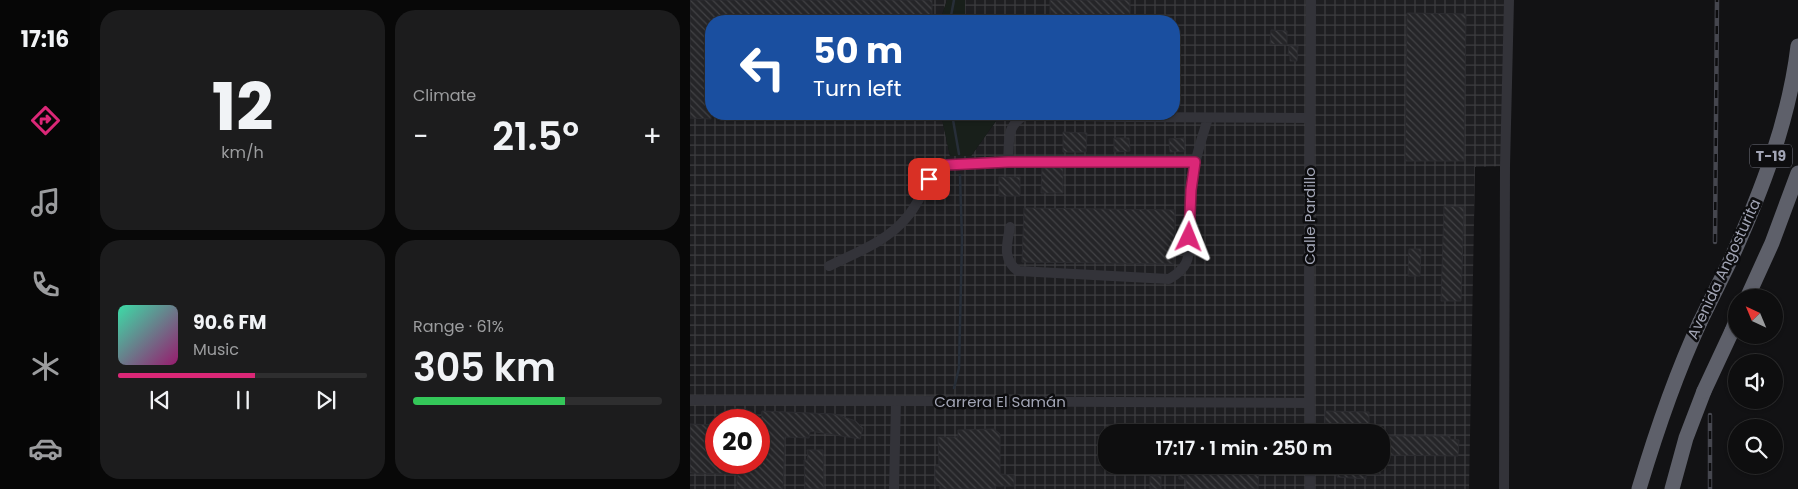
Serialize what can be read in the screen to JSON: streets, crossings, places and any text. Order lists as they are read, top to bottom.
{
  "streets": {
    "highway": ["T-19", "Avenida Angosturita"],
    "street": ["Calle Pardillo", "Carrera El Samán"]
  },
  "crossings": [
    ["Calle Pardillo", "Carrera El Samán"]
  ],
  "north": "top left",
  "page": {
    "tabs": "17:16",
    "tile": [
      ["12", "km/h"],
      "Climate",
      ["Range · 61%", "305 km"]
    ],
    "turn": ["50 m", "Turn left"],
    "heat": ["−", "21.5°", "+"],
    "song": ["90.6 FM", "Music"],
    "limit": "20",
    "trip": "17:17 · 1 min · 250 m"
  }
}
